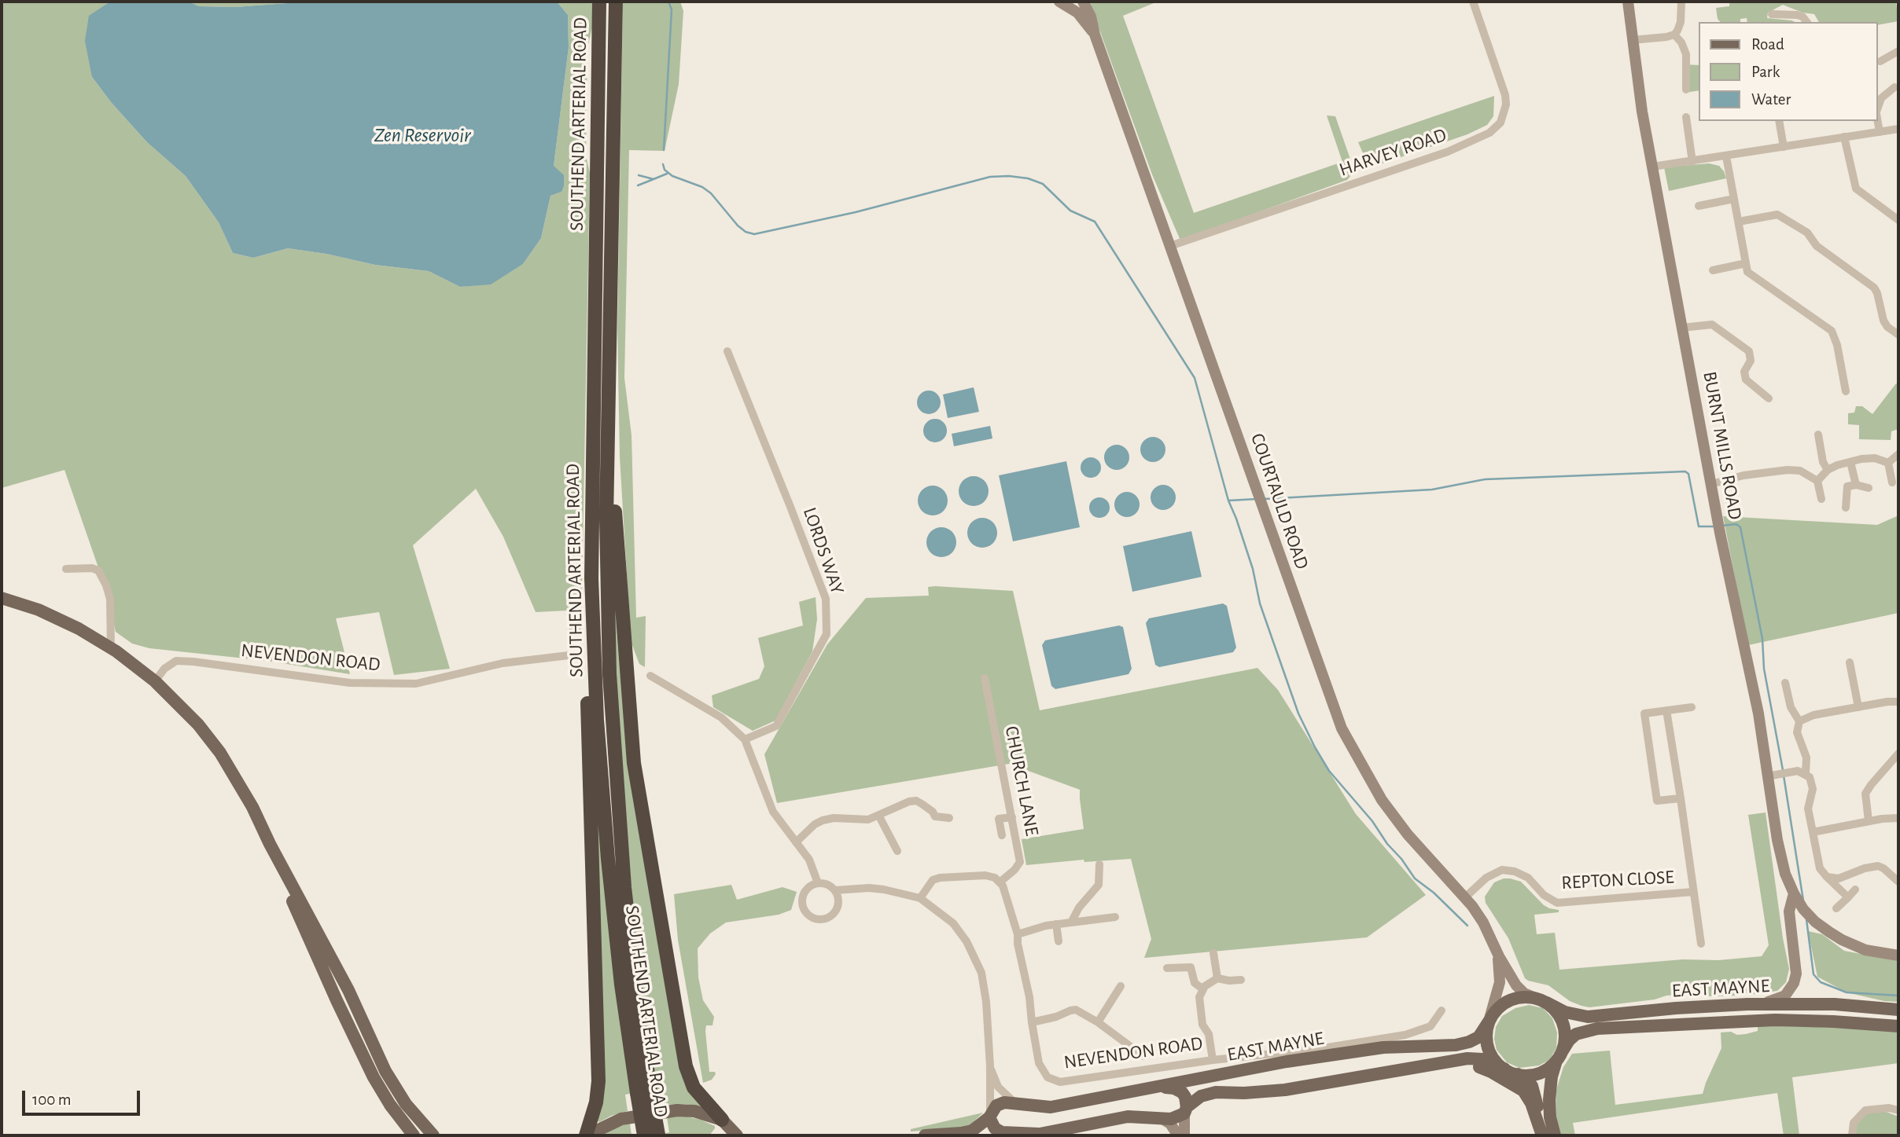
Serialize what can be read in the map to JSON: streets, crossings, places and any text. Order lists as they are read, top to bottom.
{
  "streets": {
    "highway": ["SOUTHEND ARTERIAL ROAD"],
    "main road": ["EAST MAYNE"],
    "street": [
      "HARVEY ROAD",
      "BURNT MILLS ROAD",
      "COURTAULD ROAD",
      "LORDS WAY",
      "NEVENDON ROAD",
      "CHURCH LANE",
      "REPTON CLOSE"
    ]
  },
  "crossings": [
    ["HARVEY ROAD", "COURTAULD ROAD"],
    ["BURNT MILLS ROAD", "EAST MAYNE"],
    ["COURTAULD ROAD", "REPTON CLOSE"],
    ["COURTAULD ROAD", "EAST MAYNE"],
    ["NEVENDON ROAD", "CHURCH LANE"]
  ],
  "water": ["Zen Reservoir"],
  "legend": ["Road", "Park", "Water"],
  "scale_bar": "100 m"
}
